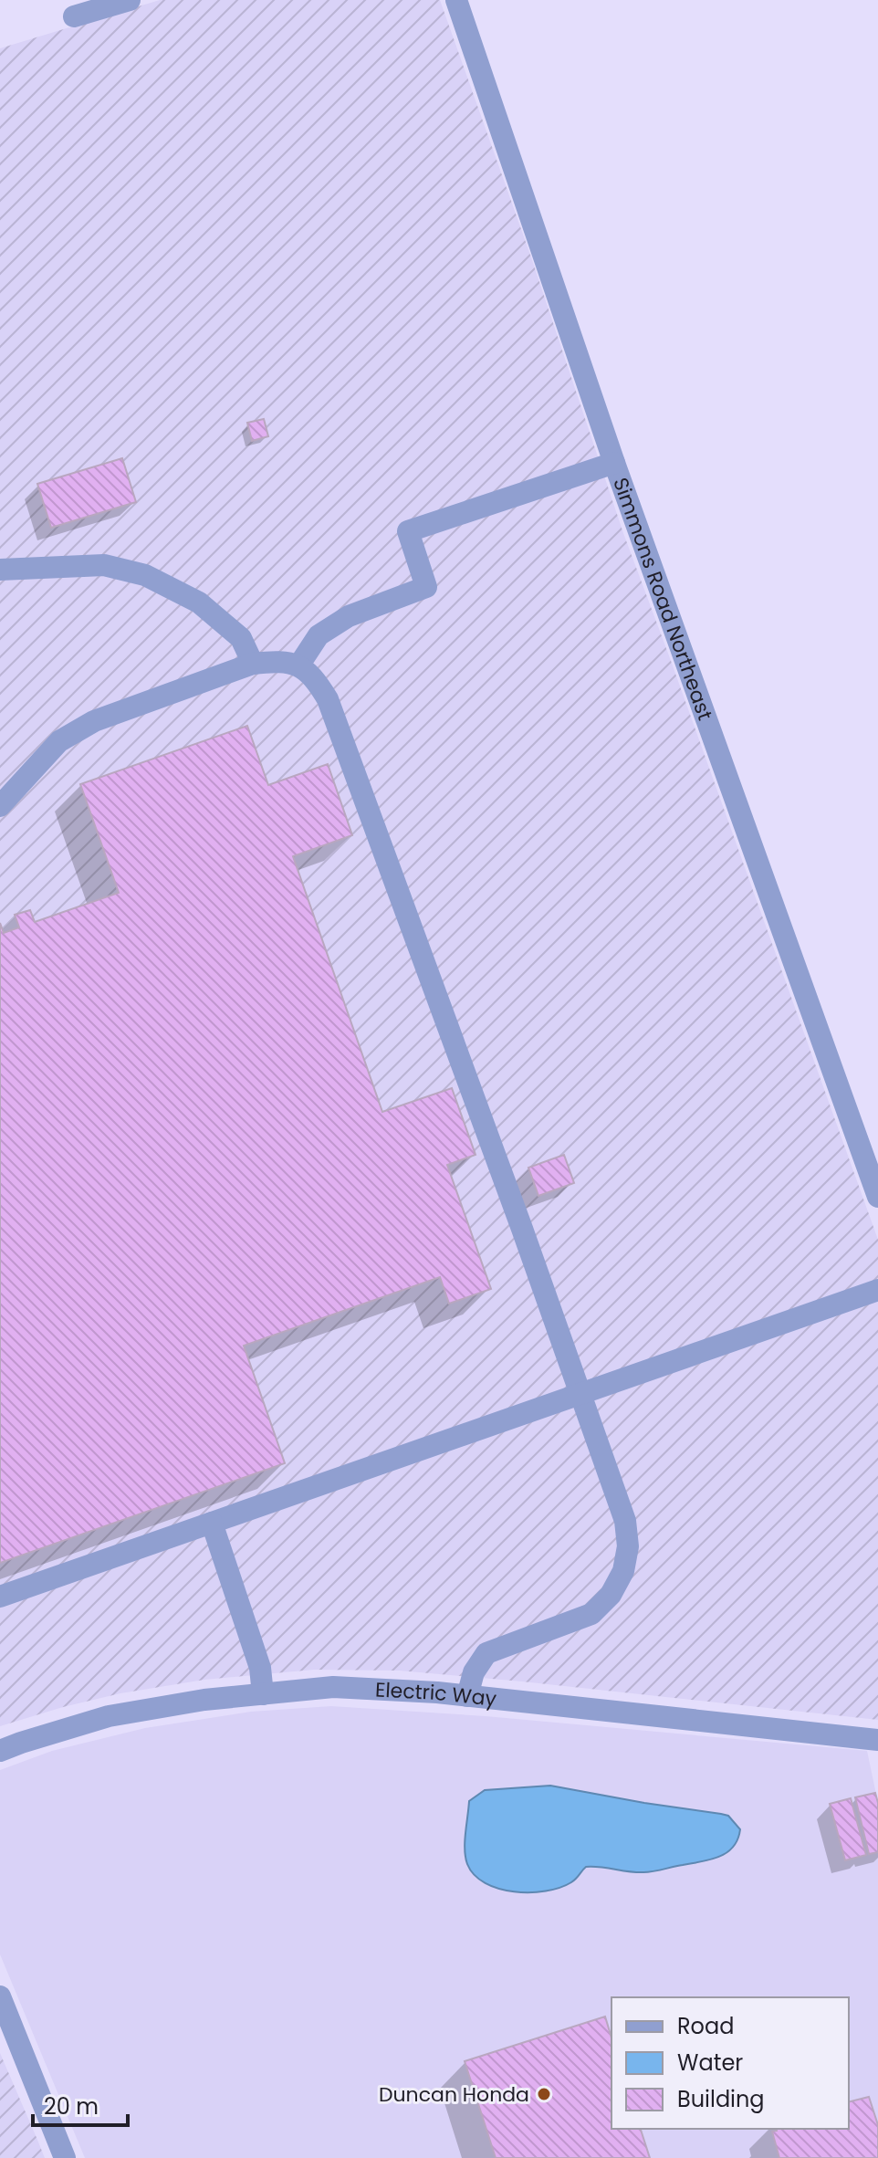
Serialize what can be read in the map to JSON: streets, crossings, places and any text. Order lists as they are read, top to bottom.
{
  "streets": {
    "street": ["Simmons Road Northeast", "Electric Way"]
  },
  "places": ["Duncan Honda"],
  "legend": ["Road", "Water", "Building"],
  "scale_bar": "20 m"
}
